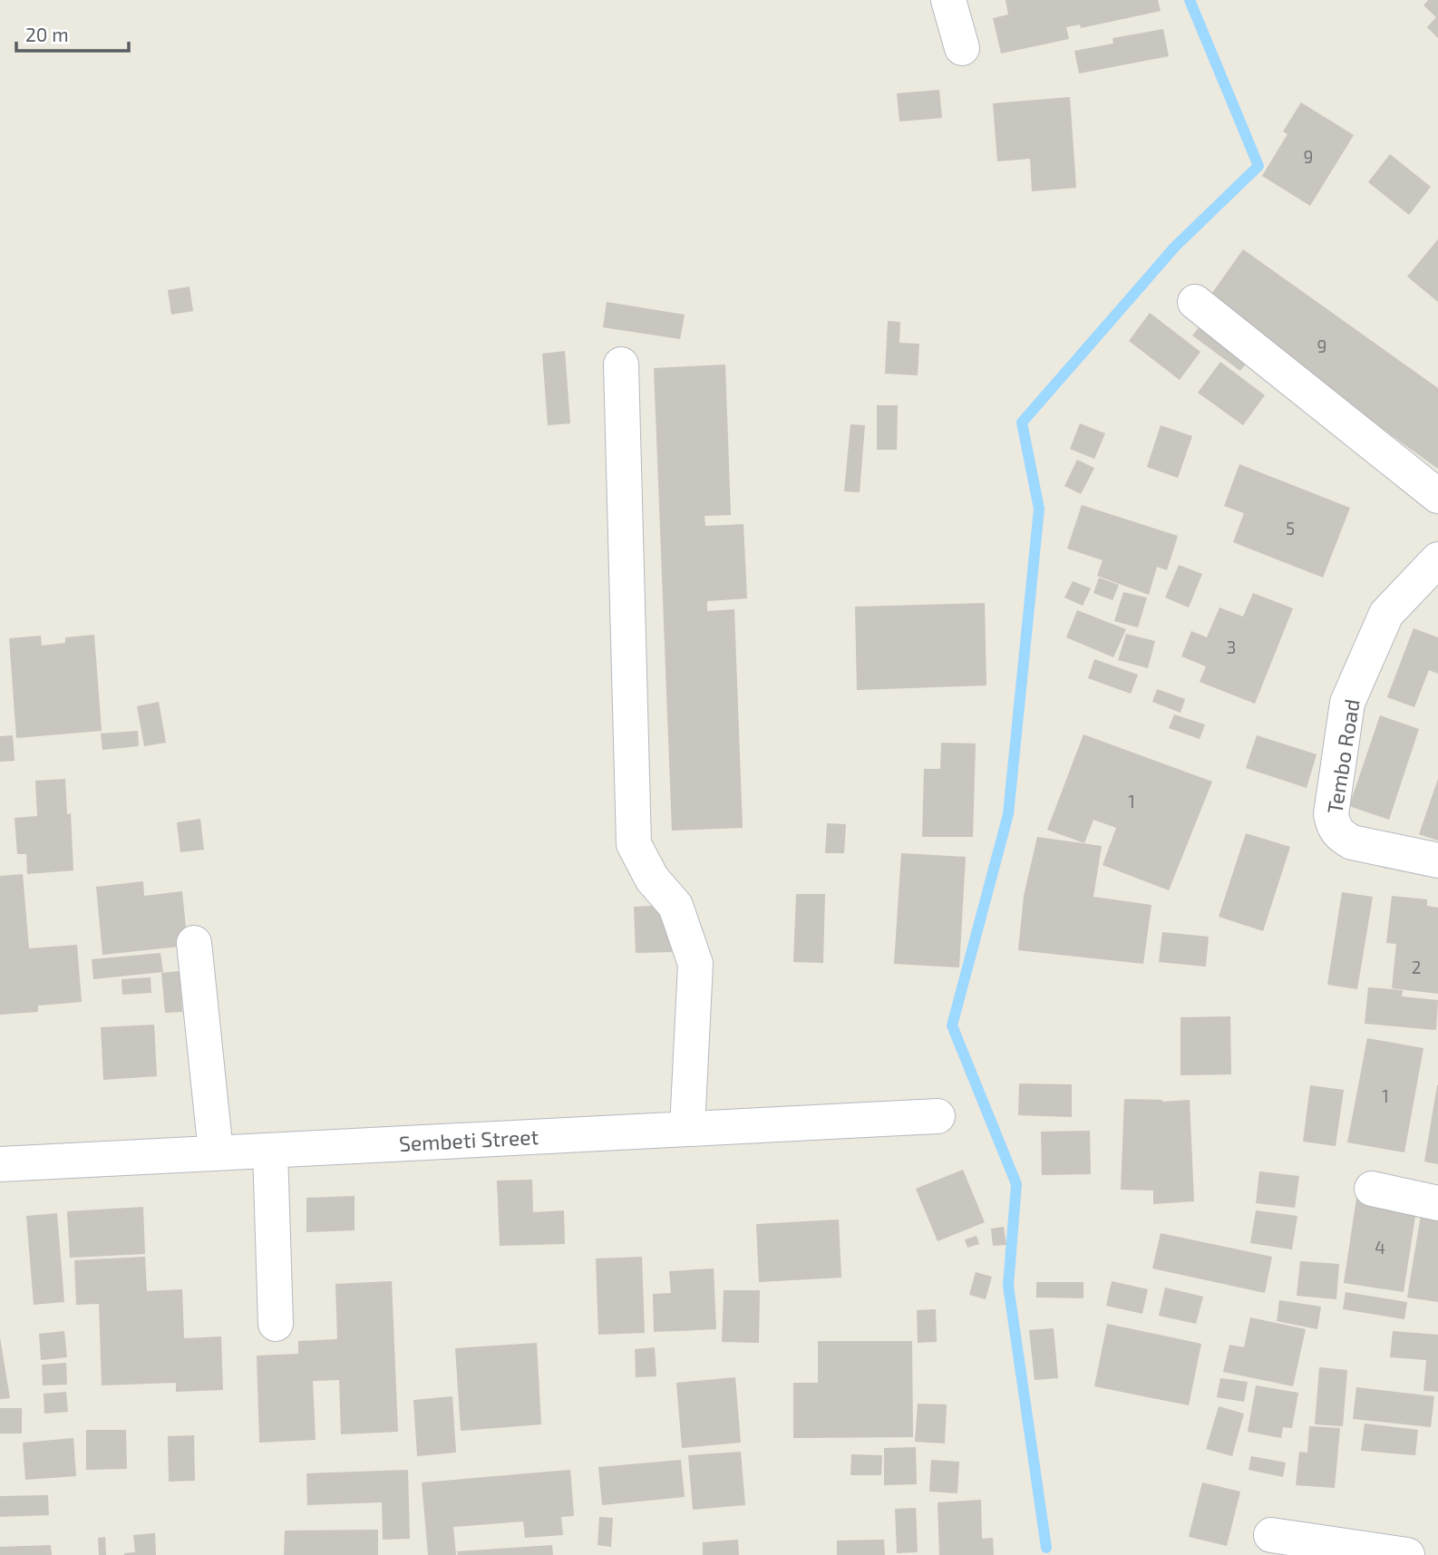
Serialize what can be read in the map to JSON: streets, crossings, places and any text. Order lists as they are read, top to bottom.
{
  "streets": {
    "street": ["Tembo Road", "Sembeti Street"]
  },
  "house_numbers": [
    "9",
    "9",
    "5",
    "3",
    "1",
    "2",
    "1",
    "4"
  ],
  "scale_bar": "20 m"
}
